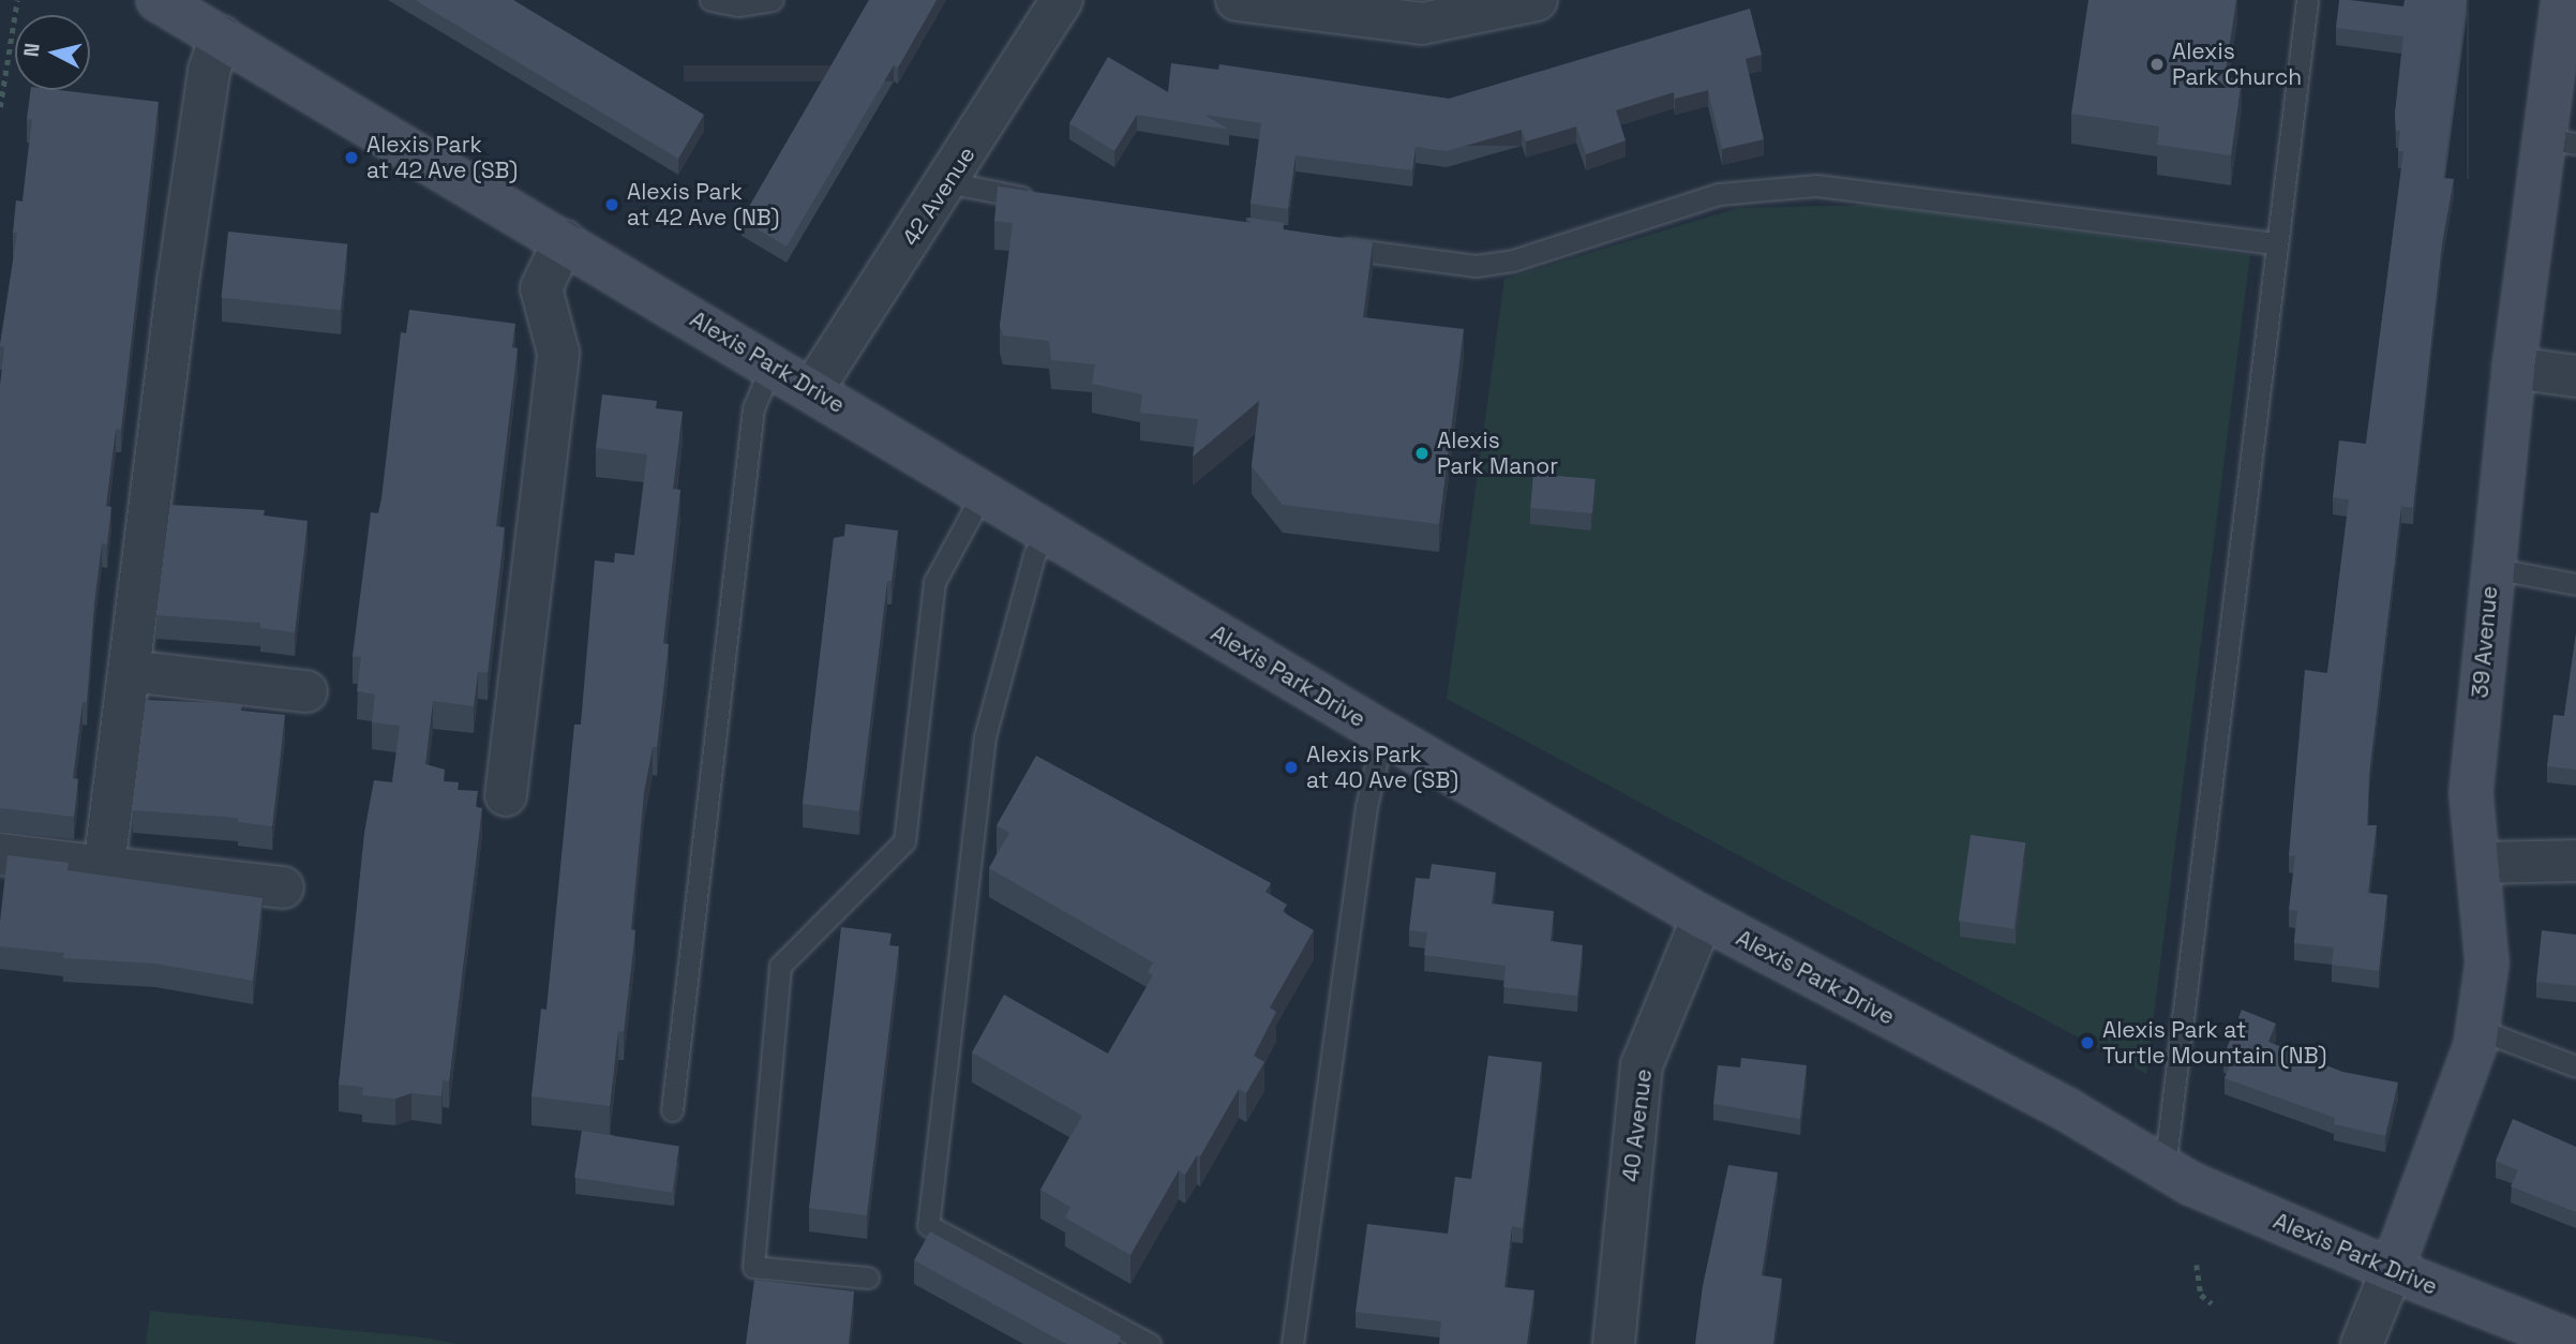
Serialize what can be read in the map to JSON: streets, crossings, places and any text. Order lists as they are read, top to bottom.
{
  "streets": {
    "street": [
      "42 Avenue",
      "Alexis Park Drive",
      "39 Avenue",
      "40 Avenue"
    ]
  },
  "crossings": [
    ["42 Avenue", "Alexis Park Drive"],
    ["Alexis Park Drive", "39 Avenue"],
    ["Alexis Park Drive", "40 Avenue"]
  ],
  "places": [
    "Alexis Park Church",
    "Alexis Park at 42 Ave (SB)",
    "Alexis Park at 42 Ave (NB)",
    "Alexis Park Manor",
    "Alexis Park at 40 Ave (SB)",
    "Alexis Park at Turtle Mountain (NB)"
  ],
  "north": "left"
}
